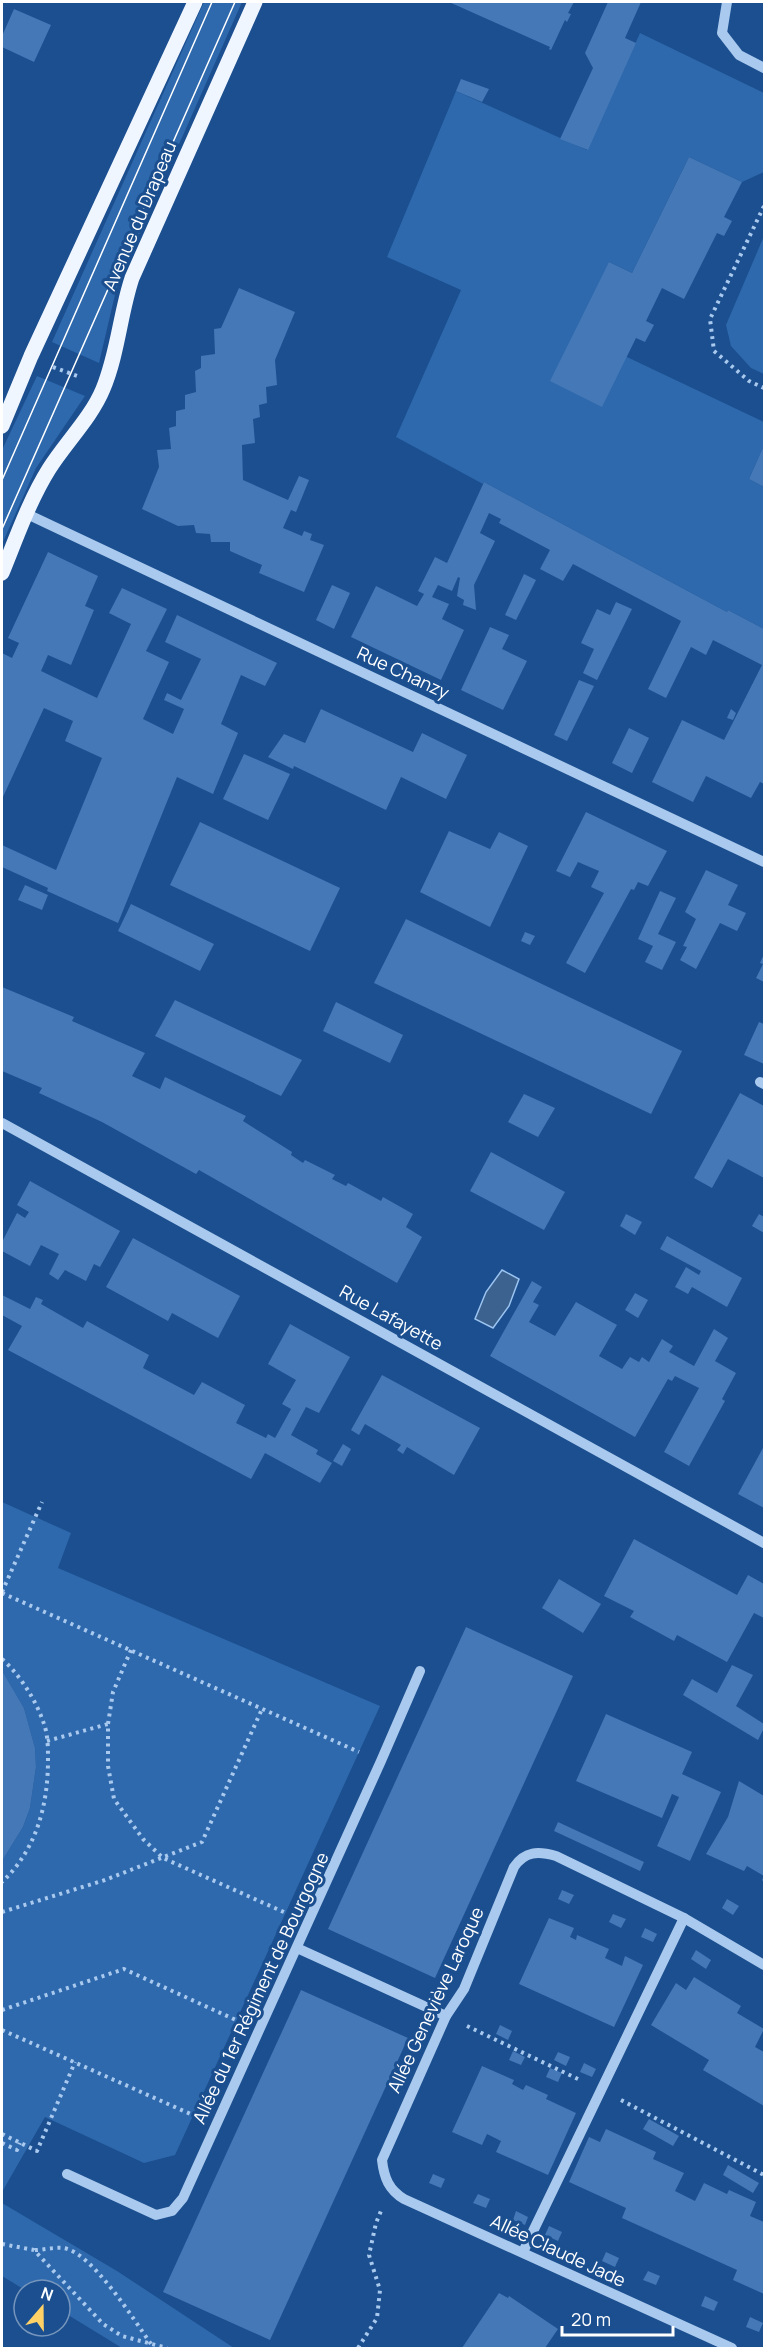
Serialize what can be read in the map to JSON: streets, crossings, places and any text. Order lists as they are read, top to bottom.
{
  "streets": {
    "main road": ["Avenue du Drapeau"],
    "street": [
      "Rue Chanzy",
      "Rue Lafayette",
      "Allée du 1er Régiment de Bourgogne",
      "Allée Geneviève Laroque",
      "Allée Claude Jade"
    ]
  },
  "crossings": [
    ["Avenue du Drapeau", "Rue Chanzy"],
    ["Allée Geneviève Laroque", "Allée Claude Jade"]
  ],
  "scale_bar": "20 m",
  "north": "top"
}
